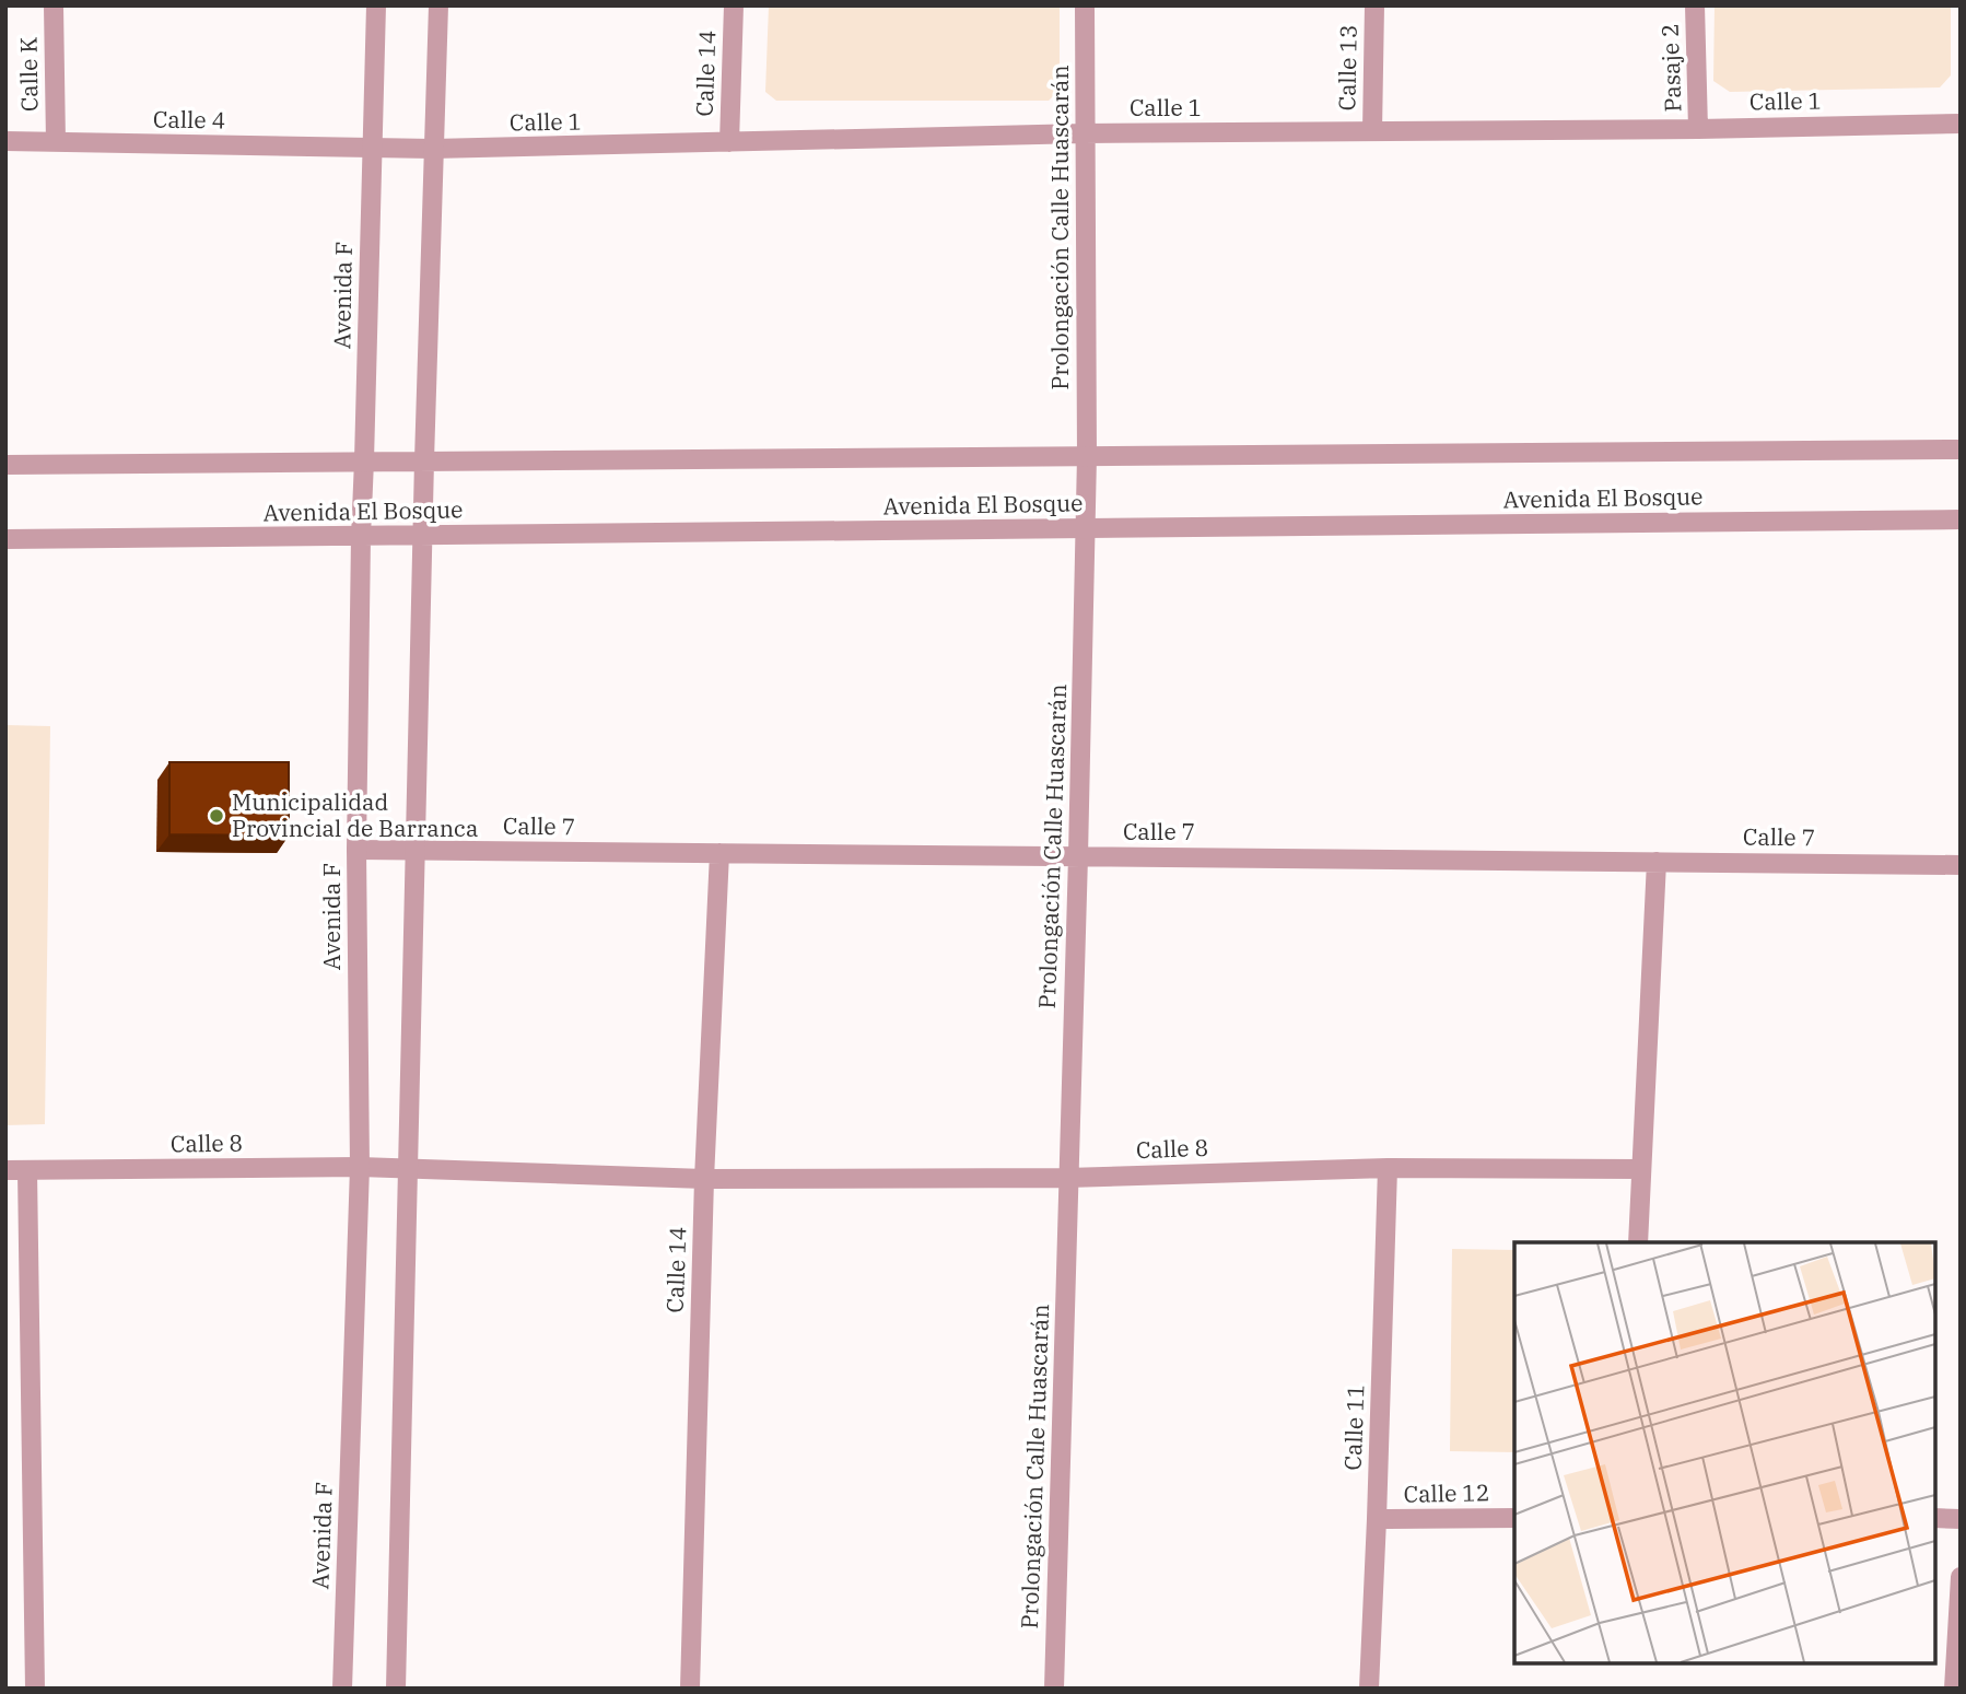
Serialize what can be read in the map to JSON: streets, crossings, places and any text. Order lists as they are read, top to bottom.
{
  "streets": {
    "street": [
      "Calle 13",
      "Pasaje 2",
      "Calle 14",
      "Calle K",
      "Calle 1",
      "Calle 4",
      "Prolongación Calle Huascarán",
      "Avenida F",
      "Avenida El Bosque",
      "Calle 7",
      "Calle 8",
      "Calle 11",
      "Calle 12"
    ]
  },
  "crossings": [
    ["Calle 13", "Calle 1"],
    ["Pasaje 2", "Calle 1"],
    ["Calle 14", "Calle 1"],
    ["Calle 14", "Calle 7"],
    ["Calle 14", "Calle 8"],
    ["Calle K", "Calle 4"],
    ["Calle 1", "Calle 4"],
    ["Calle 1", "Prolongación Calle Huascarán"],
    ["Calle 1", "Avenida F"],
    ["Calle 4", "Avenida F"],
    ["Prolongación Calle Huascarán", "Avenida El Bosque"],
    ["Prolongación Calle Huascarán", "Calle 7"],
    ["Prolongación Calle Huascarán", "Calle 8"],
    ["Avenida F", "Avenida El Bosque"],
    ["Avenida F", "Calle 7"],
    ["Avenida F", "Calle 8"],
    ["Calle 8", "Calle 11"],
    ["Calle 11", "Calle 12"]
  ],
  "places": ["Municipalidad Provincial de Barranca"]
}
